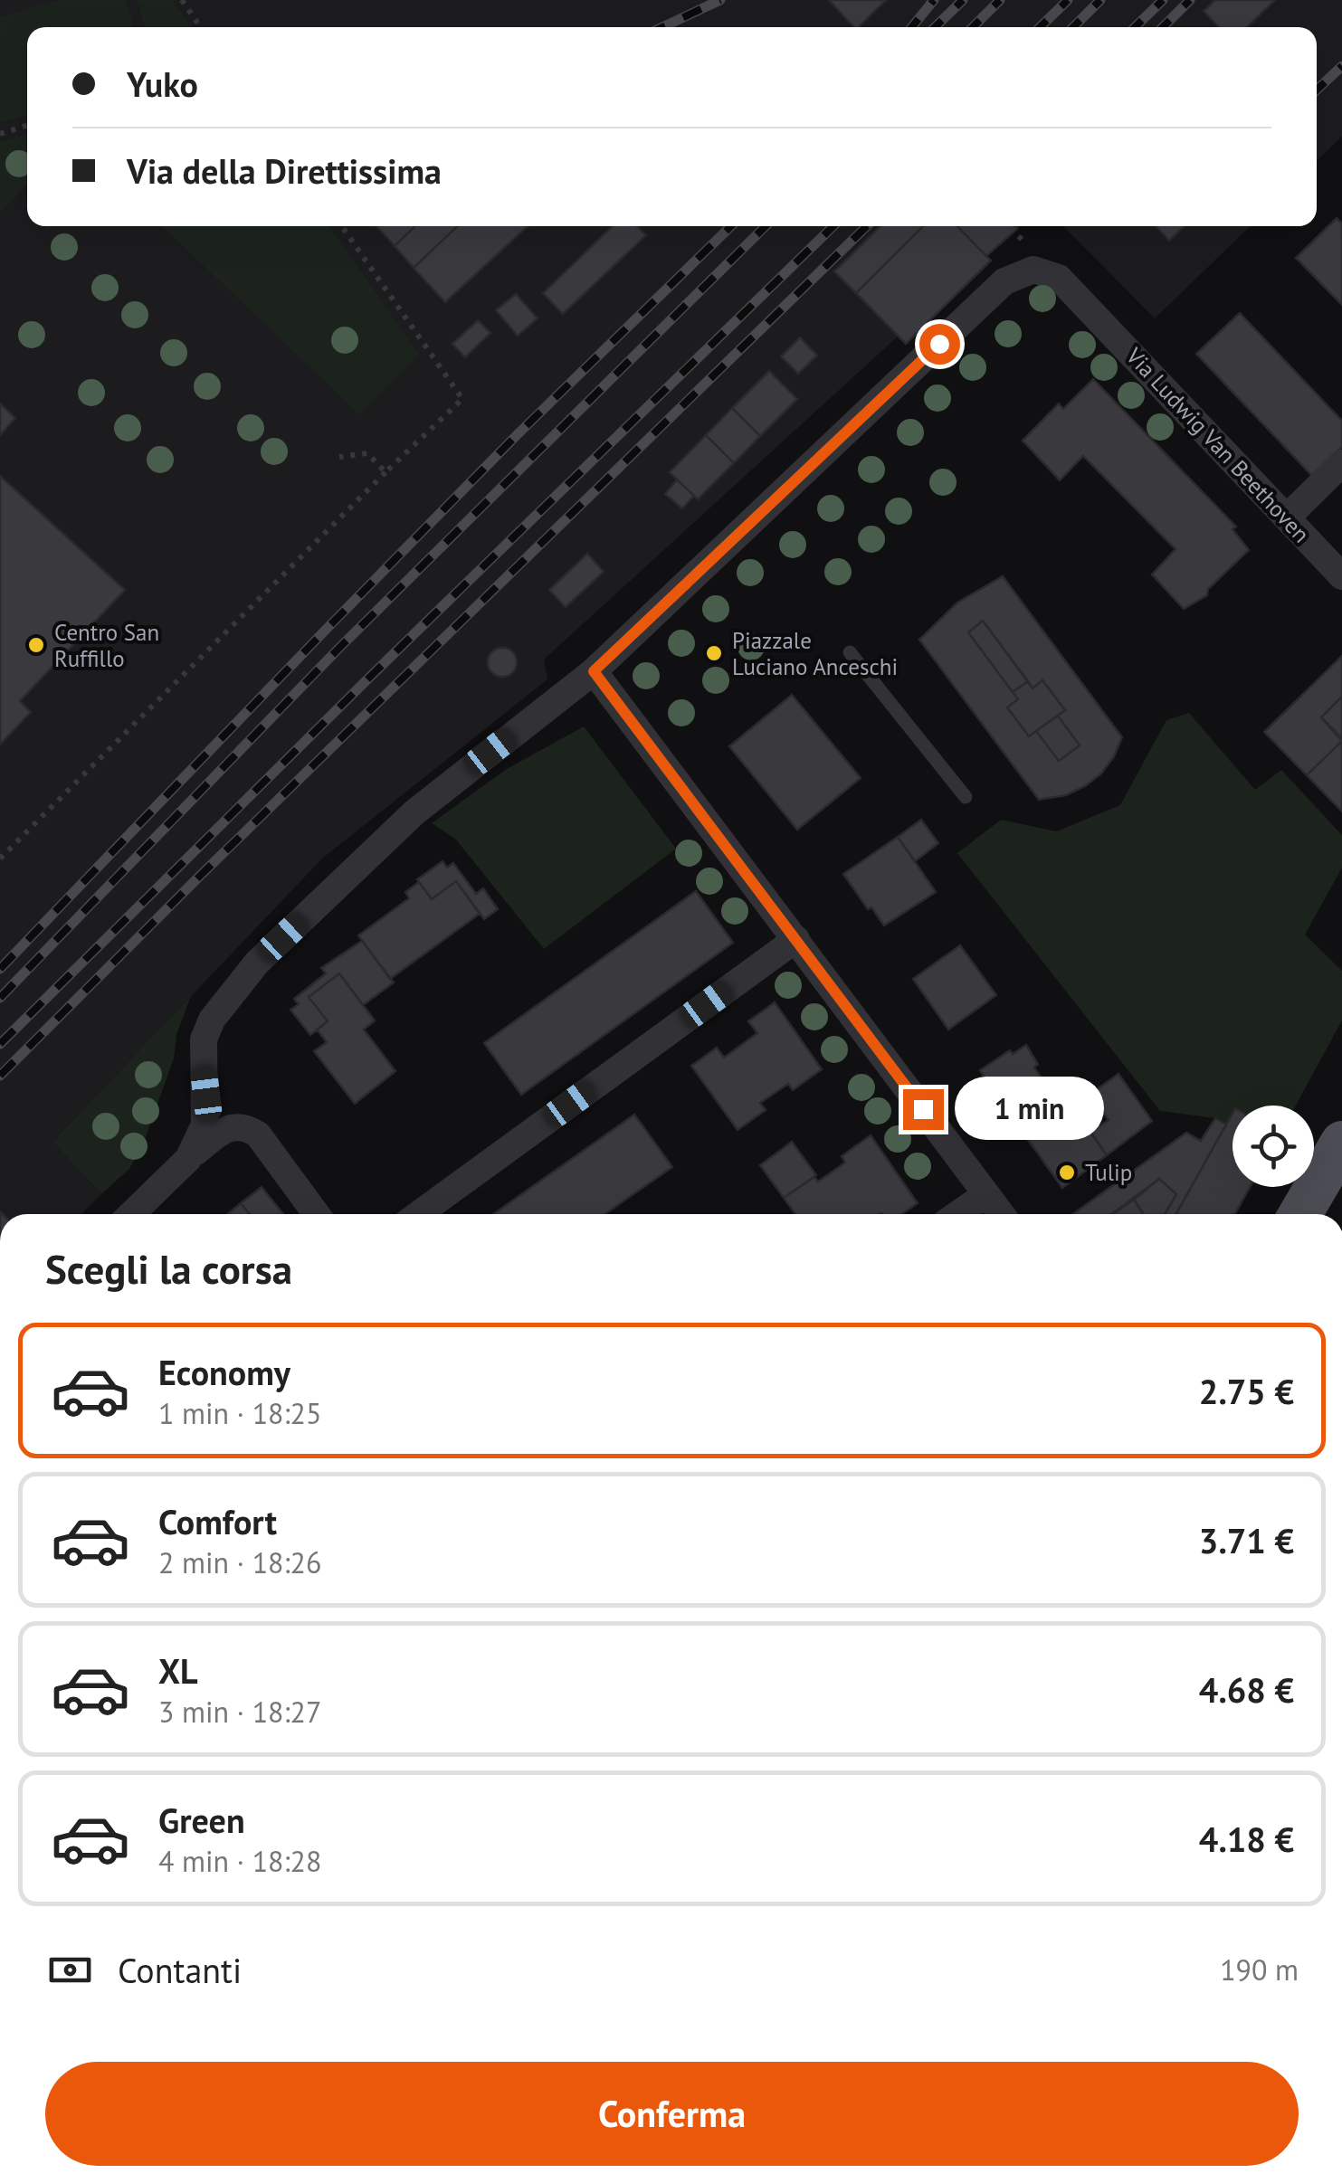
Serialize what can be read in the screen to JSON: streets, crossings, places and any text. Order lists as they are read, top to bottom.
{
  "streets": {
    "street": ["Via Ludwig Van Beethoven"]
  },
  "places": ["Centro San Ruffillo", "Piazzale Luciano Anceschi", "Tulip"],
  "page": {
    "banner": ["Yuko", "Via della Direttissima"],
    "bubble": "1 min",
    "heading": "Scegli la corsa",
    "list": [
      {
        "name": "Economy",
        "note": "1 min · 18:25",
        "value": "2.75 €"
      },
      {
        "name": "Comfort",
        "note": "2 min · 18:26",
        "value": "3.71 €"
      },
      {
        "name": "XL",
        "note": "3 min · 18:27",
        "value": "4.68 €"
      },
      {
        "name": "Green",
        "note": "4 min · 18:28",
        "value": "4.18 €"
      }
    ],
    "pay": ["Contanti", "190 m"],
    "buttons": "Conferma"
  }
}
